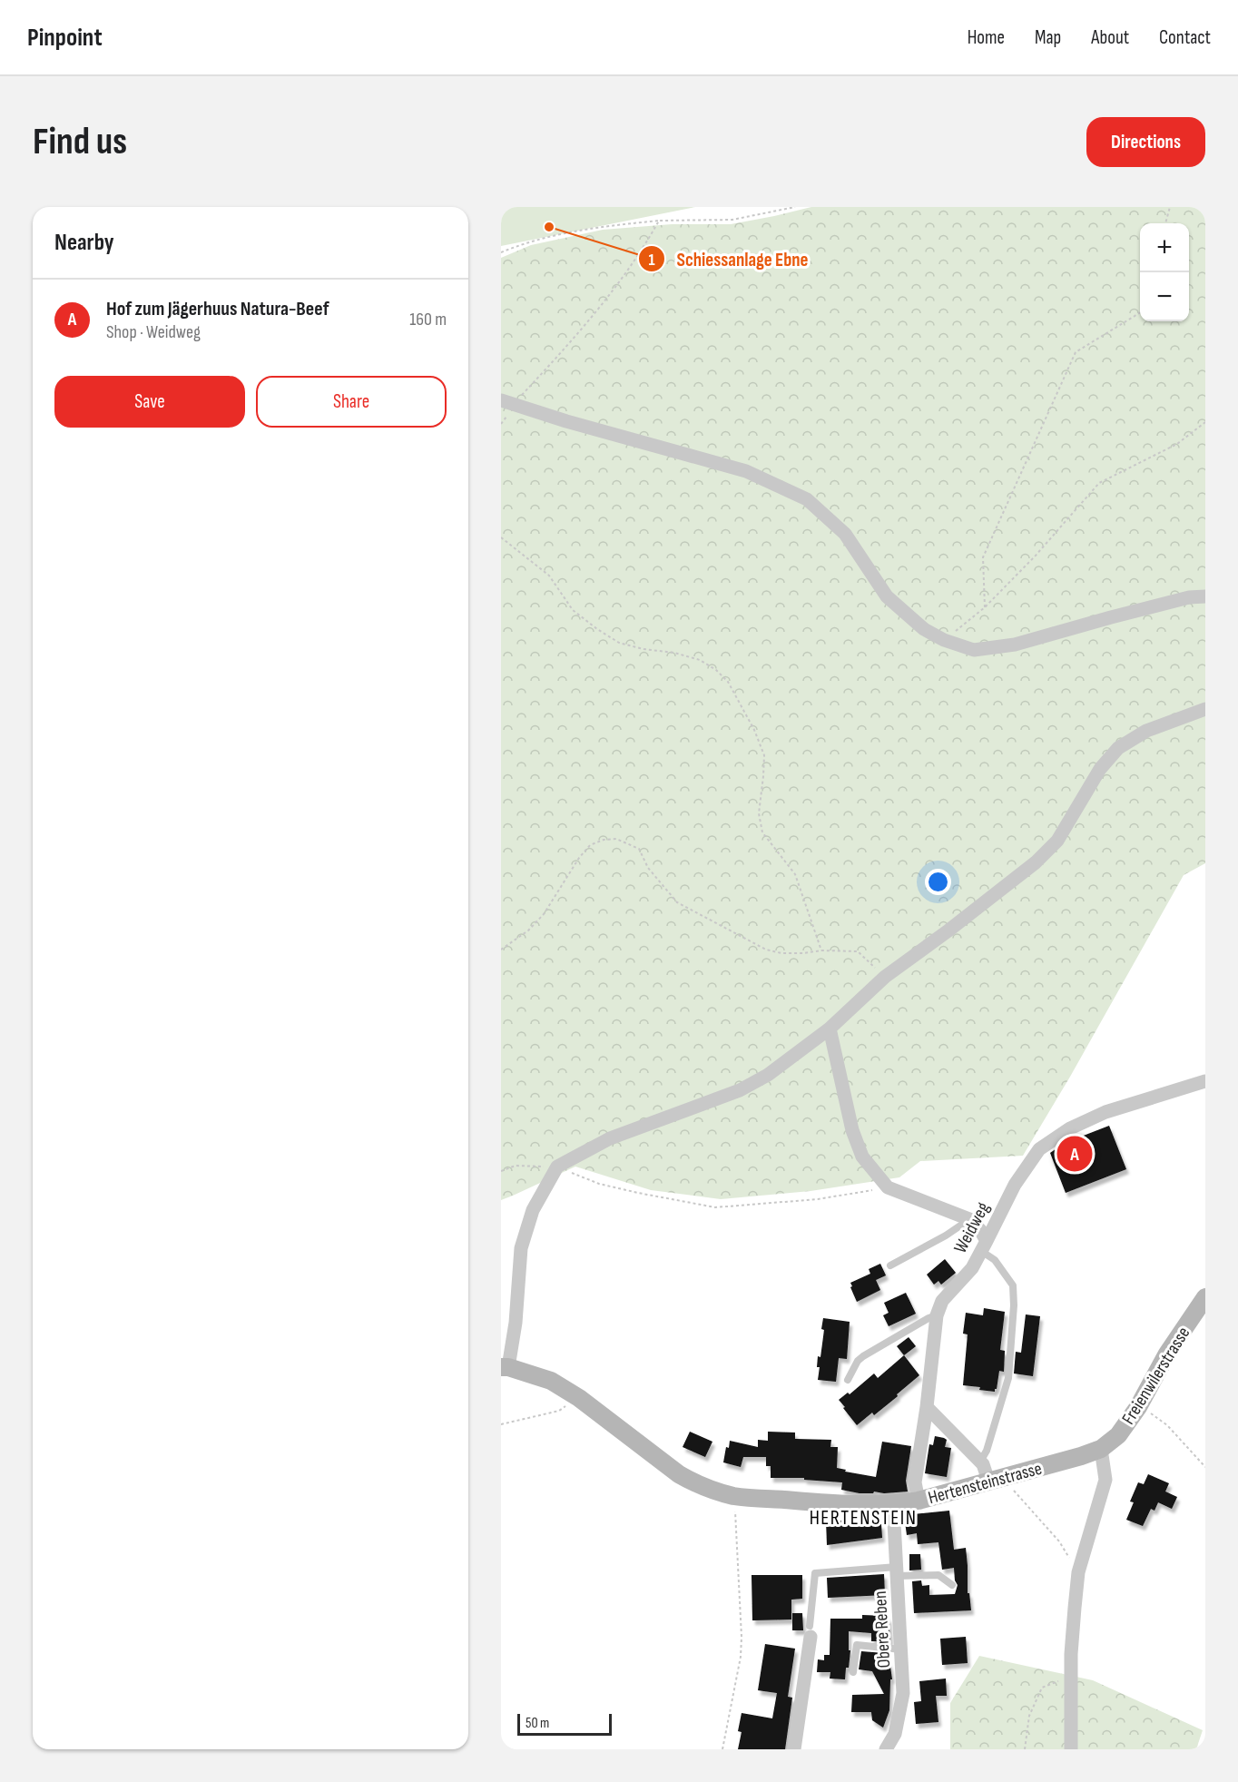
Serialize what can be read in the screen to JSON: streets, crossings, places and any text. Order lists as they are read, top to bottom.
{
  "streets": {
    "street": [
      "Weidweg",
      "Freienwilerstrasse",
      "Hertensteinstrasse",
      "Obere Reben"
    ]
  },
  "crossings": [
    ["Weidweg", "Hertensteinstrasse"],
    ["Freienwilerstrasse", "Hertensteinstrasse"],
    ["Hertensteinstrasse", "Obere Reben"]
  ],
  "districts": ["HERTENSTEIN"],
  "places": ["Schiessanlage Ebne"],
  "scale_bar": "50 m",
  "page": {
    "header": "Pinpoint",
    "nav": [
      "Home",
      "Map",
      "About",
      "Contact"
    ],
    "buttons": [
      "Directions",
      ["Save", "Share"]
    ],
    "title": "Find us",
    "heading": "Nearby",
    "map_buttons": ["+", "−"],
    "list": [
      {
        "mark": "A",
        "name": "Hof zum Jägerhuus Natura-Beef",
        "note": "Shop · Weidweg",
        "value": "160 m"
      }
    ],
    "pins": "A",
    "scale": "50 m"
  }
}
